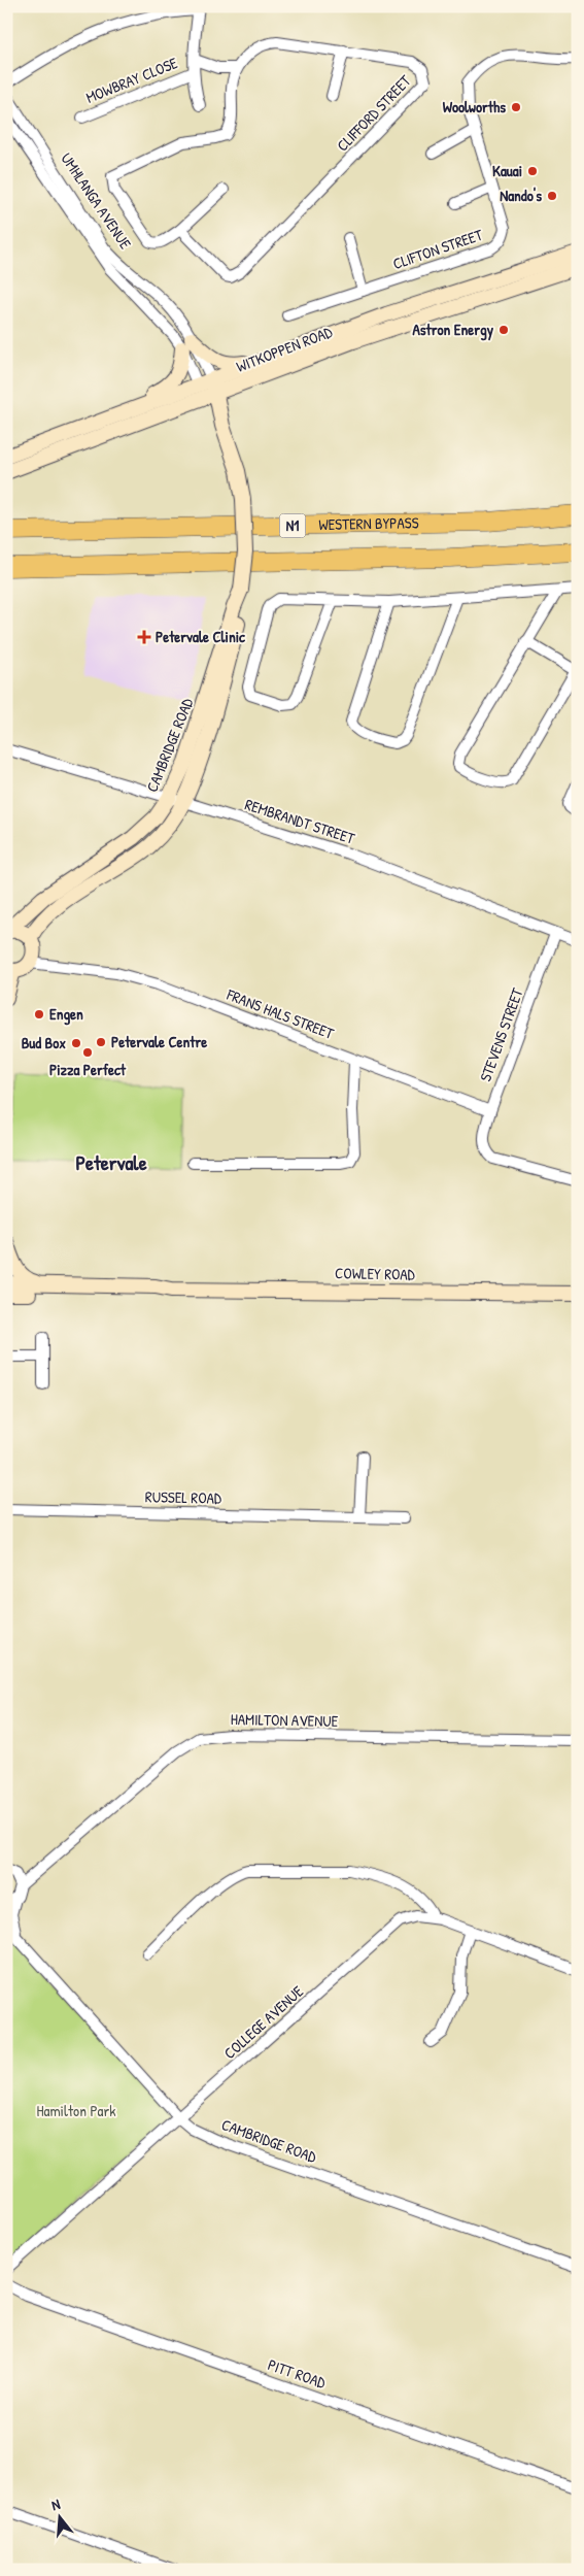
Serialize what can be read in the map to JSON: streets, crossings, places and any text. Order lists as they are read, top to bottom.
{
  "streets": {
    "highway": ["WESTERN BYPASS", "N1"],
    "street": [
      "MOWBRAY CLOSE",
      "CLIFFORD STREET",
      "UMHLANGA AVENUE",
      "CLIFTON STREET",
      "WITKOPPEN ROAD",
      "CAMBRIDGE ROAD",
      "REMBRANDT STREET",
      "FRANS HALS STREET",
      "STEVENS STREET",
      "COWLEY ROAD",
      "RUSSEL ROAD",
      "HAMILTON AVENUE",
      "COLLEGE AVENUE",
      "PITT ROAD"
    ]
  },
  "crossings": [
    ["UMHLANGA AVENUE", "WITKOPPEN ROAD"],
    ["UMHLANGA AVENUE", "CAMBRIDGE ROAD"],
    ["WITKOPPEN ROAD", "CAMBRIDGE ROAD"],
    ["CAMBRIDGE ROAD", "REMBRANDT STREET"],
    ["CAMBRIDGE ROAD", "HAMILTON AVENUE"],
    ["CAMBRIDGE ROAD", "COLLEGE AVENUE"],
    ["REMBRANDT STREET", "STEVENS STREET"],
    ["FRANS HALS STREET", "STEVENS STREET"]
  ],
  "districts": ["Petervale"],
  "parks": ["Hamilton Park"],
  "places": {
    "other": [
      "Woolworths",
      "Kauai",
      "Nando's",
      "Astron Energy",
      "Engen",
      "Petervale Centre",
      "Bud Box",
      "Pizza Perfect"
    ],
    "health": ["Petervale Clinic"]
  },
  "north": "top"
}
